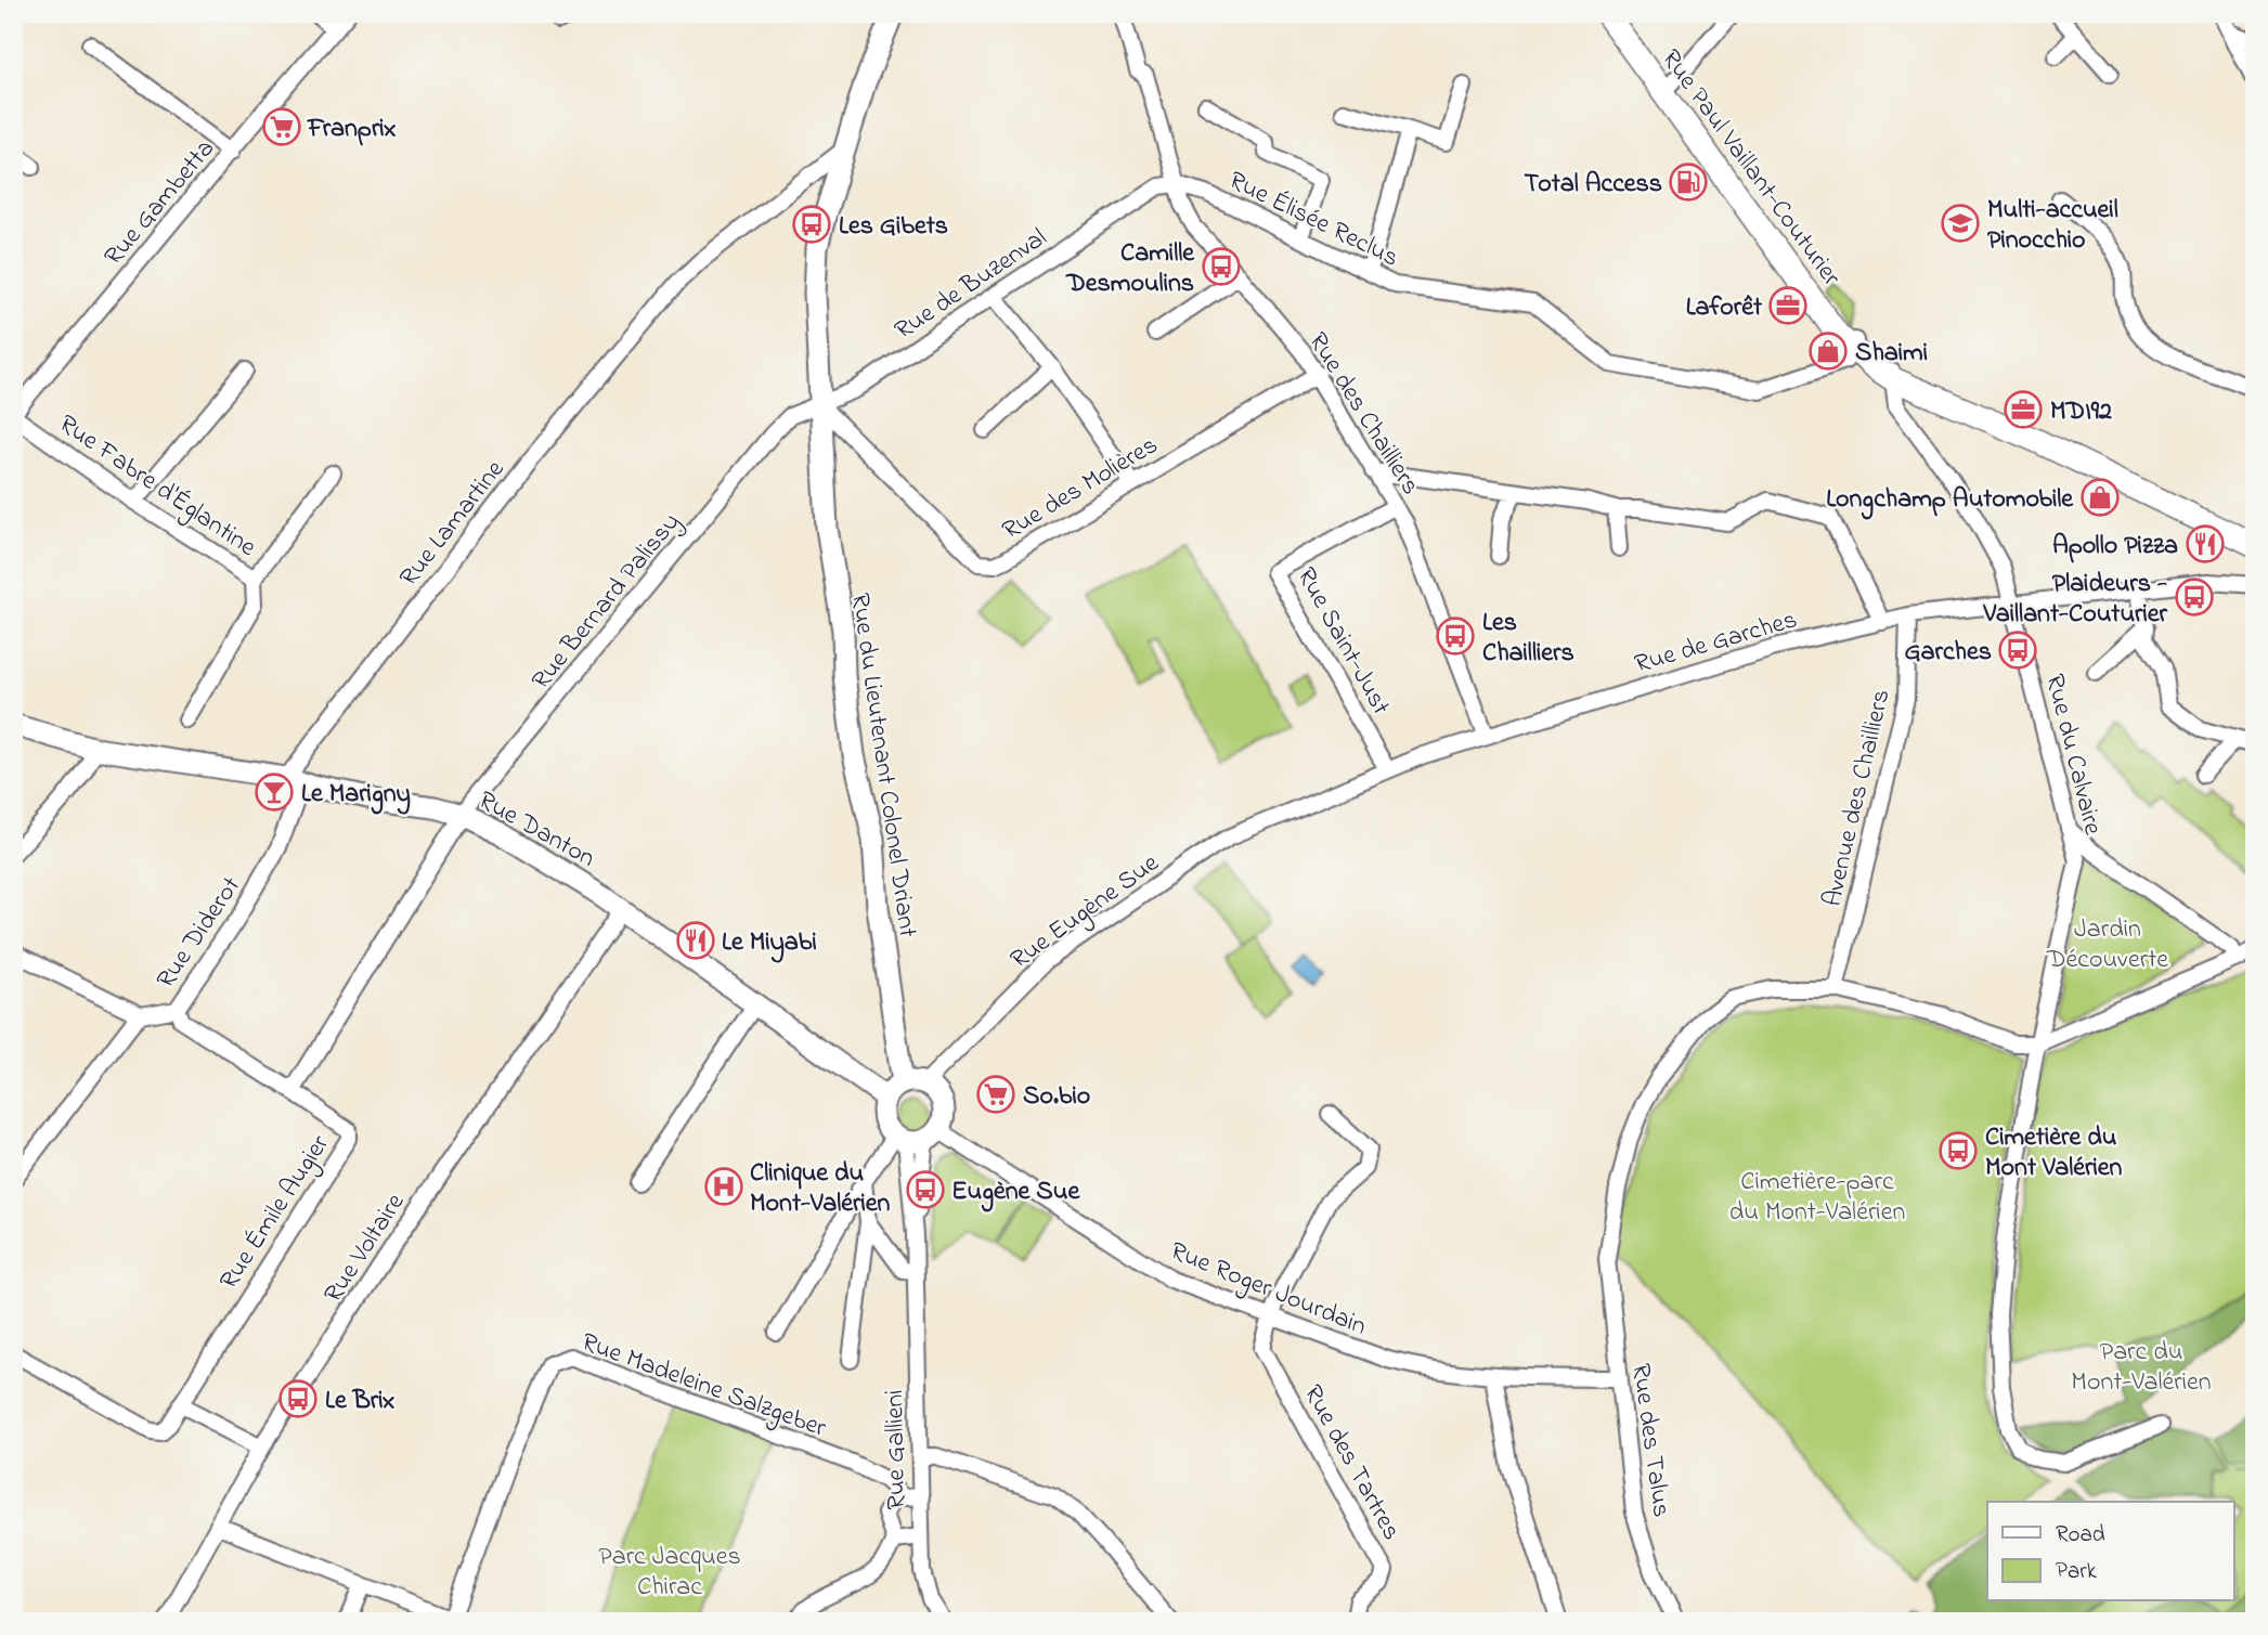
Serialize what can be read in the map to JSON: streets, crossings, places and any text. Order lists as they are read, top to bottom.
{
  "streets": {
    "main road": ["Rue Paul Vaillant-Couturier"],
    "street": [
      "Rue Gambetta",
      "Rue Élisée Reclus",
      "Rue de Buzenval",
      "Rue des Chailliers",
      "Rue Fabre d'Églantine",
      "Rue des Molières",
      "Rue Lamartine",
      "Rue Bernard Palissy",
      "Rue Saint-Just",
      "Rue de Garches",
      "Rue du Calvaire",
      "Rue du Lieutenant Colonel Driant",
      "Avenue des Chailliers",
      "Rue Danton",
      "Rue Eugène Sue",
      "Rue Diderot",
      "Rue Émile Augier",
      "Rue Voltaire",
      "Rue Roger Jourdain",
      "Rue Madeleine Salzgeber",
      "Rue des Talus",
      "Rue Gallieni",
      "Rue des Tartres"
    ]
  },
  "crossings": [
    ["Rue Paul Vaillant-Couturier", "Rue Élisée Reclus"],
    ["Rue Paul Vaillant-Couturier", "Rue du Calvaire"],
    ["Rue Gambetta", "Rue Fabre d'Églantine"],
    ["Rue Élisée Reclus", "Rue de Buzenval"],
    ["Rue Élisée Reclus", "Rue des Chailliers"],
    ["Rue de Buzenval", "Rue des Chailliers"],
    ["Rue de Buzenval", "Rue des Molières"],
    ["Rue de Buzenval", "Rue Bernard Palissy"],
    ["Rue de Buzenval", "Rue du Lieutenant Colonel Driant"],
    ["Rue des Chailliers", "Rue des Molières"],
    ["Rue des Chailliers", "Rue Saint-Just"],
    ["Rue des Chailliers", "Rue de Garches"],
    ["Rue des Molières", "Rue du Lieutenant Colonel Driant"],
    ["Rue Lamartine", "Rue du Lieutenant Colonel Driant"],
    ["Rue Lamartine", "Rue Danton"],
    ["Rue Lamartine", "Rue Diderot"],
    ["Rue Bernard Palissy", "Rue Danton"],
    ["Rue Saint-Just", "Rue de Garches"],
    ["Rue de Garches", "Rue du Calvaire"],
    ["Rue de Garches", "Avenue des Chailliers"],
    ["Rue de Garches", "Rue Eugène Sue"],
    ["Rue du Calvaire", "Rue des Talus"],
    ["Rue du Lieutenant Colonel Driant", "Rue Danton"],
    ["Rue du Lieutenant Colonel Driant", "Rue Eugène Sue"],
    ["Rue du Lieutenant Colonel Driant", "Rue Roger Jourdain"],
    ["Rue du Lieutenant Colonel Driant", "Rue Gallieni"],
    ["Avenue des Chailliers", "Rue des Talus"],
    ["Rue Danton", "Rue Eugène Sue"],
    ["Rue Danton", "Rue Diderot"],
    ["Rue Danton", "Rue Voltaire"],
    ["Rue Danton", "Rue Roger Jourdain"],
    ["Rue Danton", "Rue Gallieni"],
    ["Rue Eugène Sue", "Rue Roger Jourdain"],
    ["Rue Eugène Sue", "Rue Gallieni"],
    ["Rue Roger Jourdain", "Rue des Talus"],
    ["Rue Roger Jourdain", "Rue Gallieni"],
    ["Rue Roger Jourdain", "Rue des Tartres"],
    ["Rue Madeleine Salzgeber", "Rue Gallieni"]
  ],
  "parks": [
    "Jardin Découverte",
    "Cimetière-parc du Mont-Valérien",
    "Parc du Mont-Valérien",
    "Parc Jacques Chirac"
  ],
  "places": {
    "supermarket": ["Franprix", "So.bio"],
    "fuel station": ["Total Access"],
    "school or university": ["Multi-accueil Pinocchio"],
    "bus stop": [
      "Les Gibets",
      "Camille Desmoulins",
      "Plaideurs - Vaillant-Couturier",
      "Les Chailliers",
      "Garches",
      "Cimetière du Mont Valérien",
      "Eugène Sue",
      "Le Brix"
    ],
    "office": ["Laforêt", "MDI92"],
    "shop": ["Shaimi", "Longchamp Automobile"],
    "restaurant": ["Apollo Pizza", "Le Miyabi"],
    "bar": ["Le Marigny"],
    "hospital": ["Clinique du Mont-Valérien"]
  },
  "legend": ["Road", "Park"]
}
